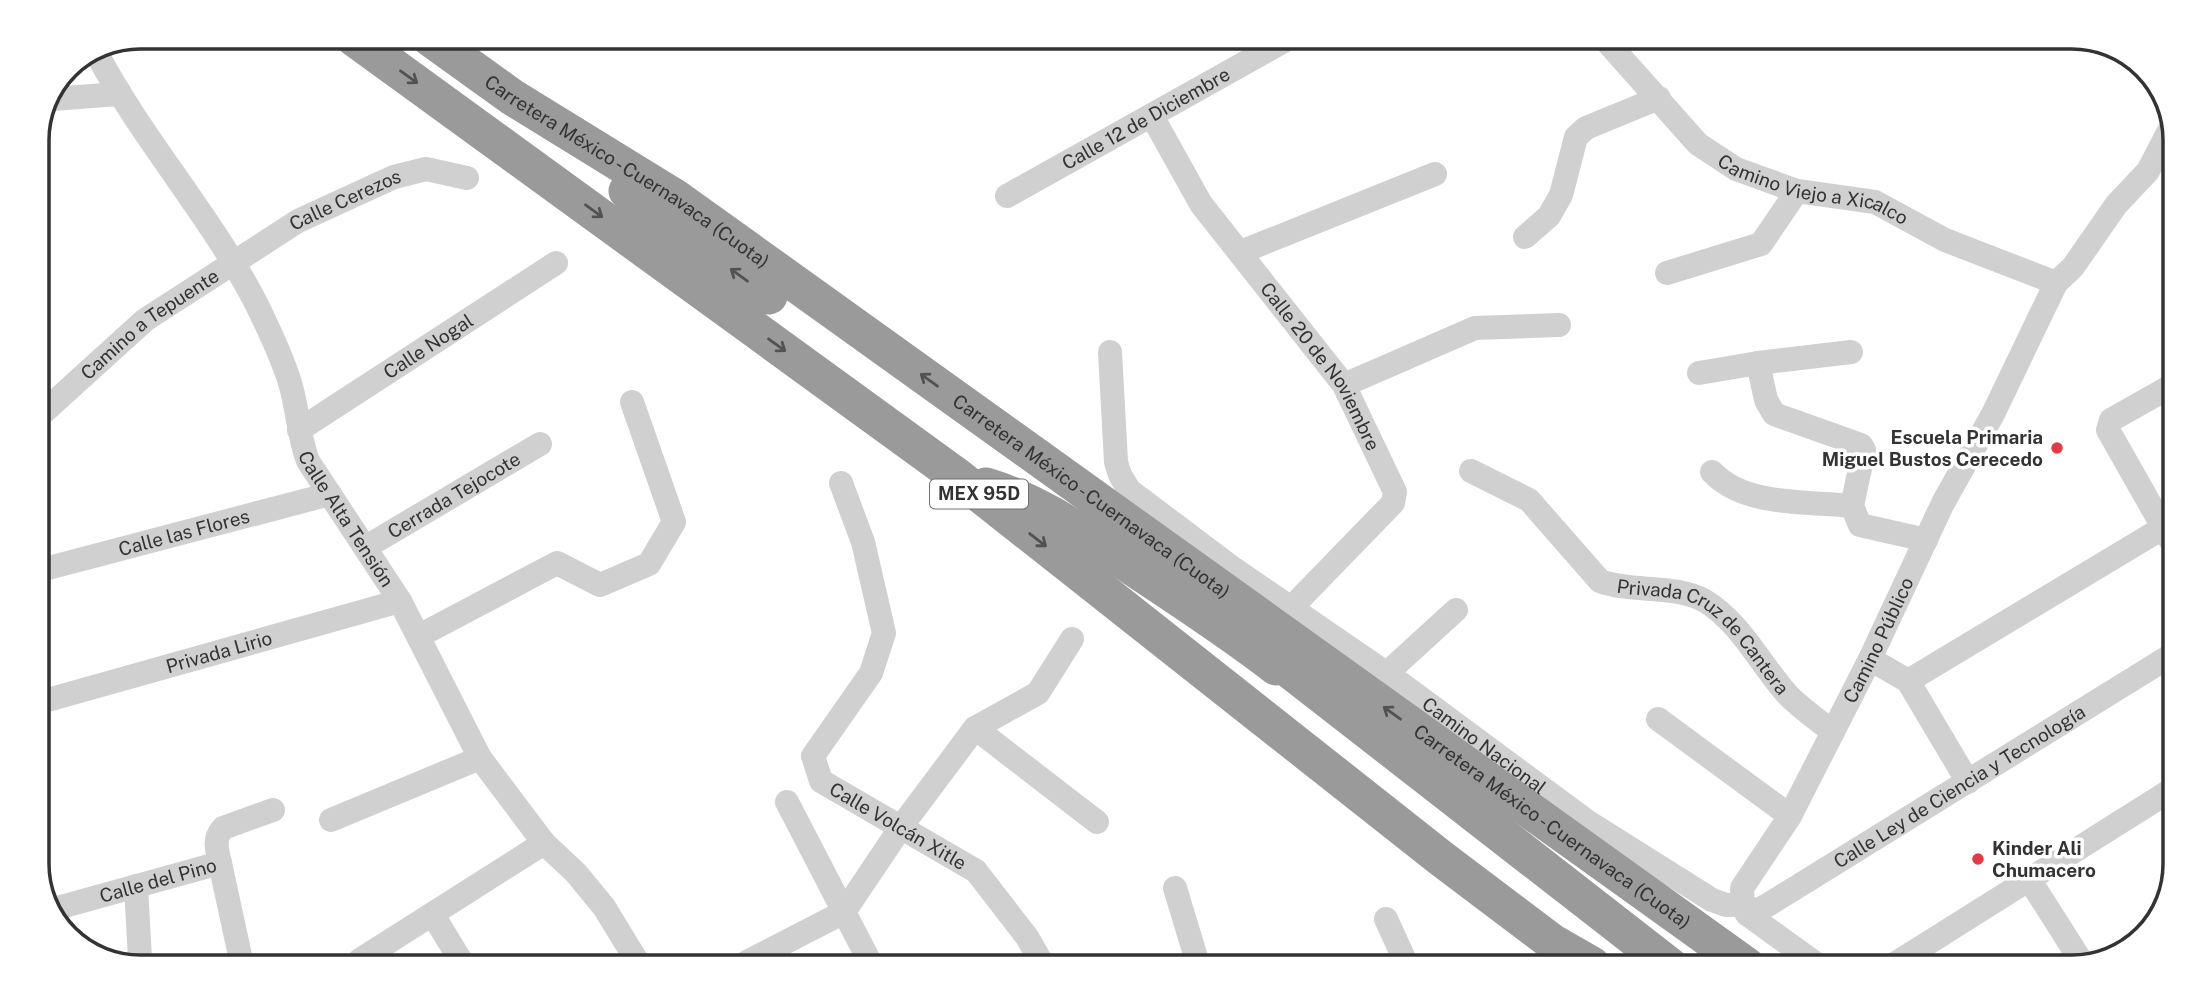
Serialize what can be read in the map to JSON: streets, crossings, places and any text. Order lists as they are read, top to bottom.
{
  "streets": {
    "highway": ["Carretera México - Cuernavaca (Cuota)", "MEX 95D"],
    "street": [
      "Calle 12 de Diciembre",
      "Camino Viejo a Xicalco",
      "Calle Cerezos",
      "Camino a Tepuente",
      "Calle Nogal",
      "Calle 20 de Noviembre",
      "Cerrada Tejocote",
      "Calle Alta Tensión",
      "Calle las Flores",
      "Camino Público",
      "Privada Cruz de Cantera",
      "Privada Lirio",
      "Camino Nacional",
      "Calle Ley de Ciencia y Tecnología",
      "Calle Volcán Xitle",
      "Calle del Pino"
    ]
  },
  "crossings": [
    ["Calle 12 de Diciembre", "Calle 20 de Noviembre"],
    ["Camino Viejo a Xicalco", "Camino Público"],
    ["Calle Cerezos", "Camino a Tepuente"],
    ["Calle Cerezos", "Calle Alta Tensión"],
    ["Camino a Tepuente", "Calle Alta Tensión"],
    ["Calle Nogal", "Calle Alta Tensión"],
    ["Calle 20 de Noviembre", "Camino Nacional"],
    ["Cerrada Tejocote", "Calle Alta Tensión"],
    ["Calle Alta Tensión", "Calle las Flores"],
    ["Calle Alta Tensión", "Privada Lirio"],
    ["Camino Público", "Privada Cruz de Cantera"],
    ["Camino Público", "Camino Nacional"],
    ["Camino Público", "Calle Ley de Ciencia y Tecnología"],
    ["Camino Nacional", "Calle Ley de Ciencia y Tecnología"]
  ],
  "places": ["Escuela Primaria Miguel Bustos Cerecedo", "Kinder Ali Chumacero"]
}
